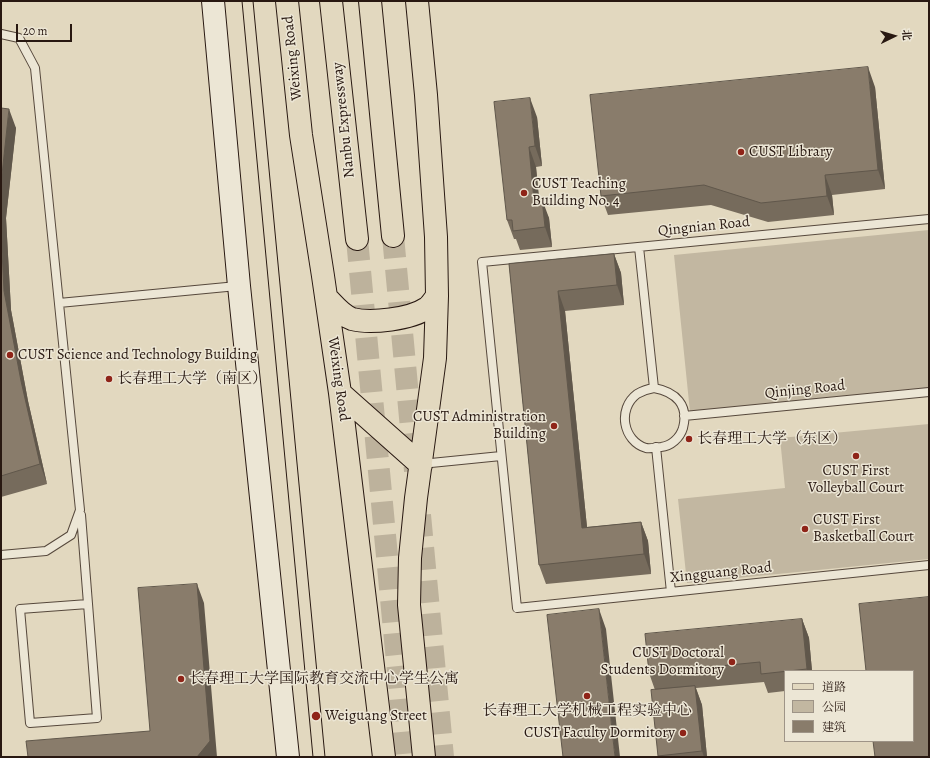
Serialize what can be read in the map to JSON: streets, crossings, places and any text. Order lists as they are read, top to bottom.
{
  "streets": {
    "main road": ["Weixing Road", "Nanbu Expressway"],
    "lane": ["Qingnian Road", "Qinjing Road", "Xingguang Road"]
  },
  "crossings": [
    ["Qingnian Road", "Xingguang Road"]
  ],
  "places": [
    "CUST Library",
    "CUST Teaching Building No. 4",
    "CUST Science and Technology Building",
    "长春理工大学（南区）",
    "CUST Administration Building",
    "长春理工大学（东区）",
    "CUST First Volleyball Court",
    "CUST First Basketball Court",
    "CUST Doctoral Students Dormitory",
    "长春理工大学国际教育交流中心学生公寓",
    "长春理工大学机械工程实验中心",
    "Weiguang Street",
    "CUST Faculty Dormitory"
  ],
  "legend": ["道路", "公园", "建筑"],
  "scale_bar": "20 m",
  "north": "right"
}
